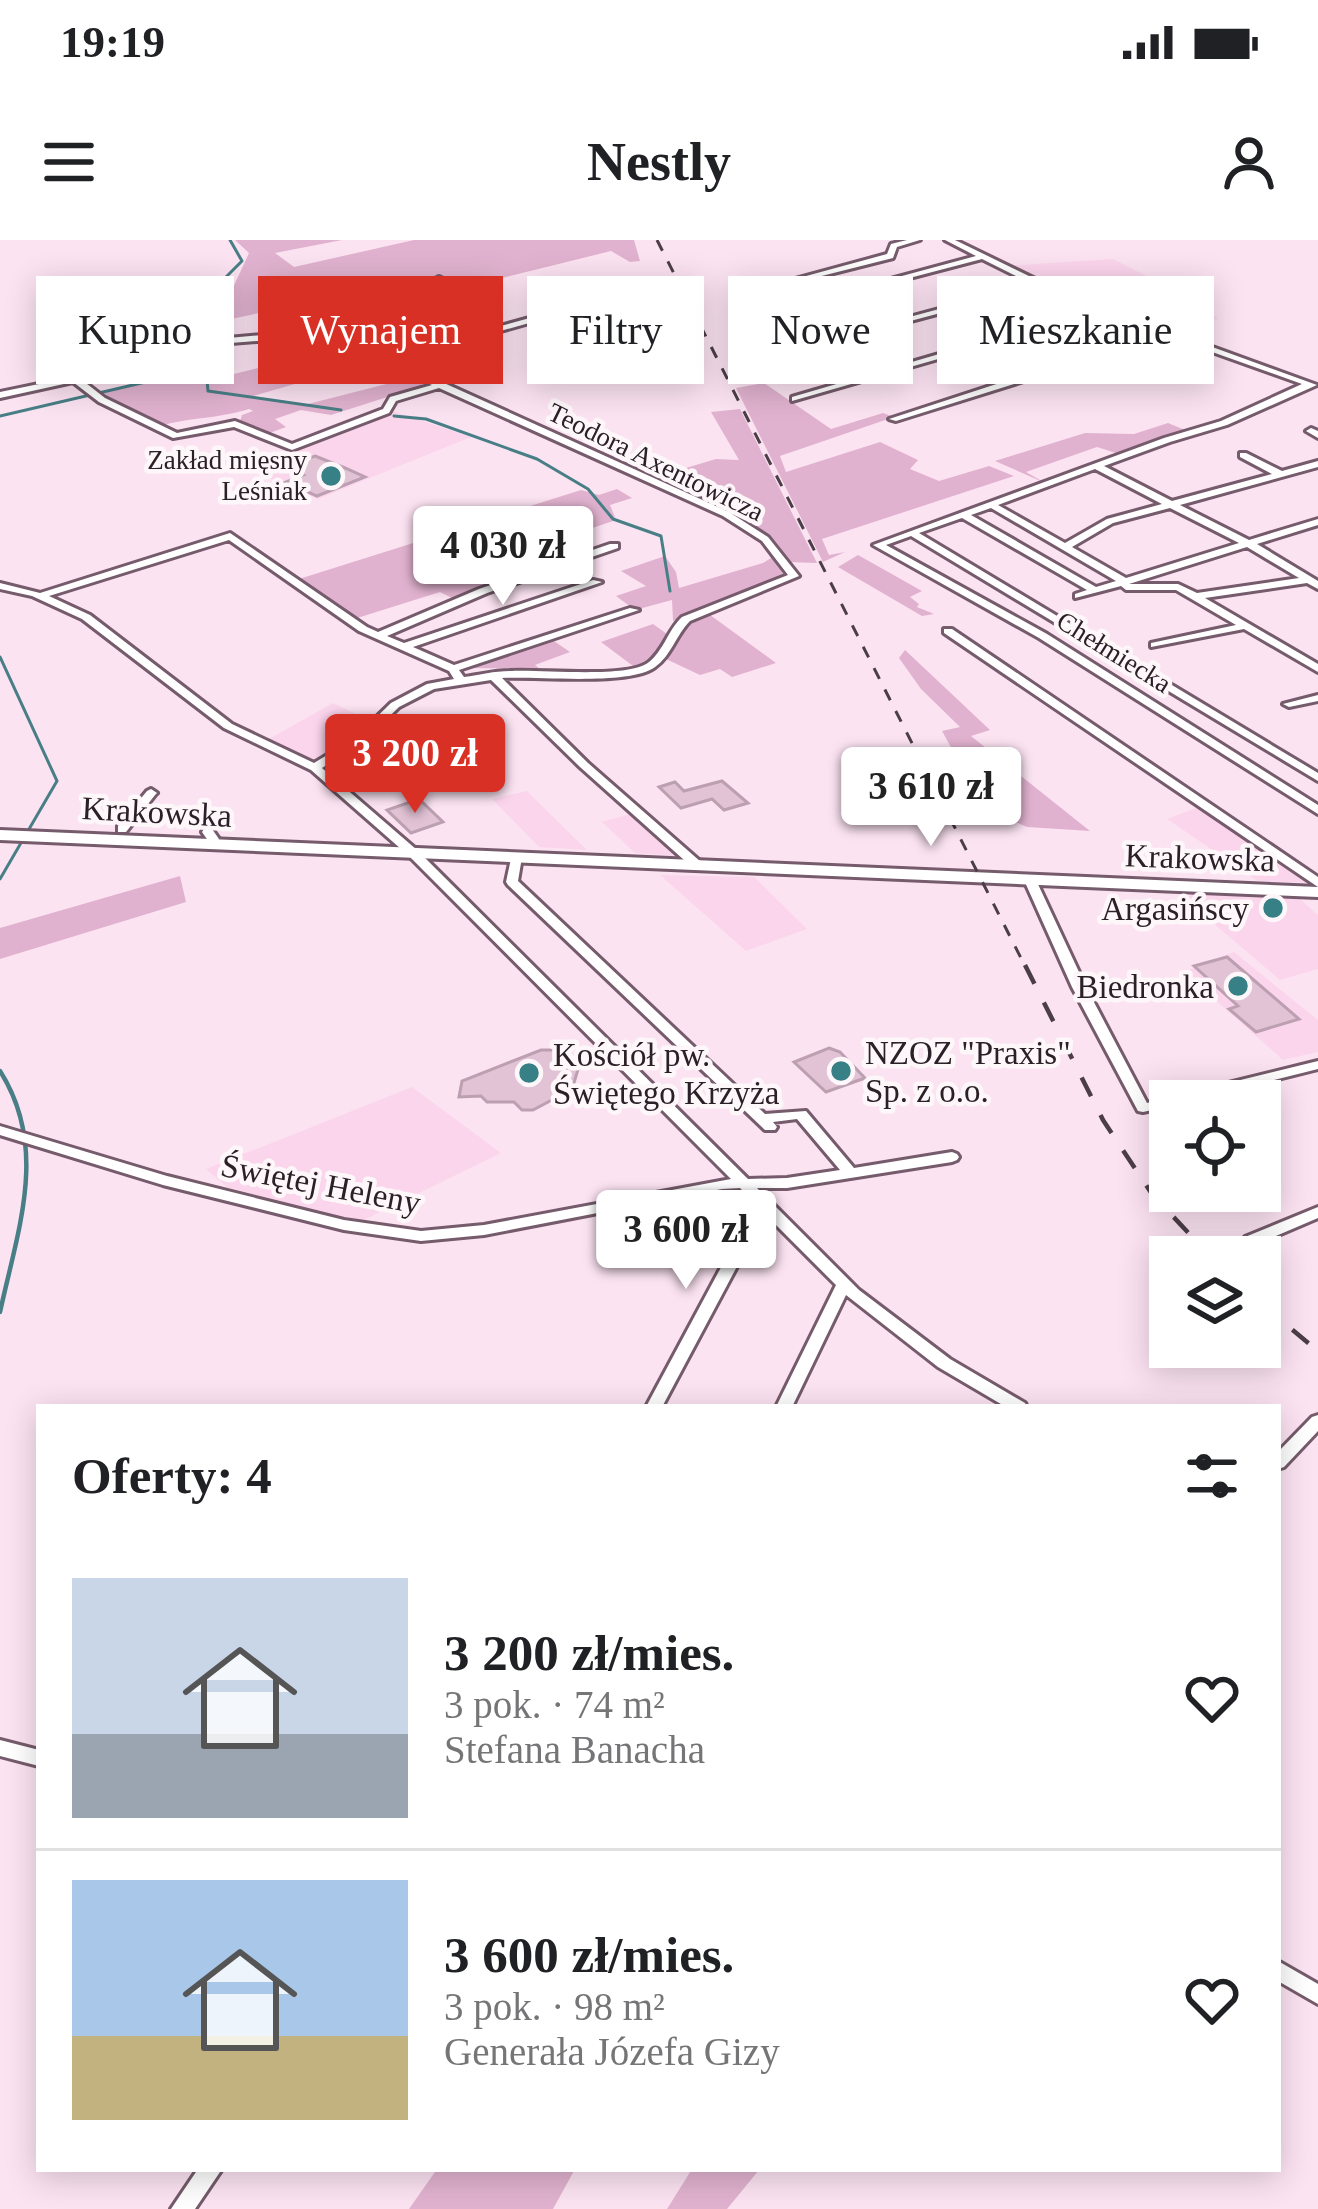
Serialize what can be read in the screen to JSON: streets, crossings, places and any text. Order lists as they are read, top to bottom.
{
  "streets": {
    "main road": ["Krakowska"],
    "street": ["Teodora Axentowicza", "Chełmiecka", "Świętej Heleny"]
  },
  "places": [
    "Zakład mięsny Leśniak",
    "Argasińscy",
    "Biedronka",
    "NZOZ \"Praxis\" Sp. z o.o.",
    "Kościół pw. Świętego Krzyża"
  ],
  "page": {
    "status": "19:19",
    "header": "Nestly",
    "chip": [
      "Kupno",
      "Wynajem",
      "Filtry",
      "Nowe",
      "Mieszkanie"
    ],
    "price": [
      "4 030 zł",
      "3 200 zł",
      "3 610 zł",
      "3 600 zł"
    ],
    "heading": "Oferty: 4",
    "list": [
      {
        "name": "3 200 zł/mies.",
        "note": "3 pok. · 74 m² · Stefana Banacha"
      },
      {
        "name": "3 600 zł/mies.",
        "note": "3 pok. · 98 m² · Generała Józefa Gizy"
      }
    ]
  }
}
